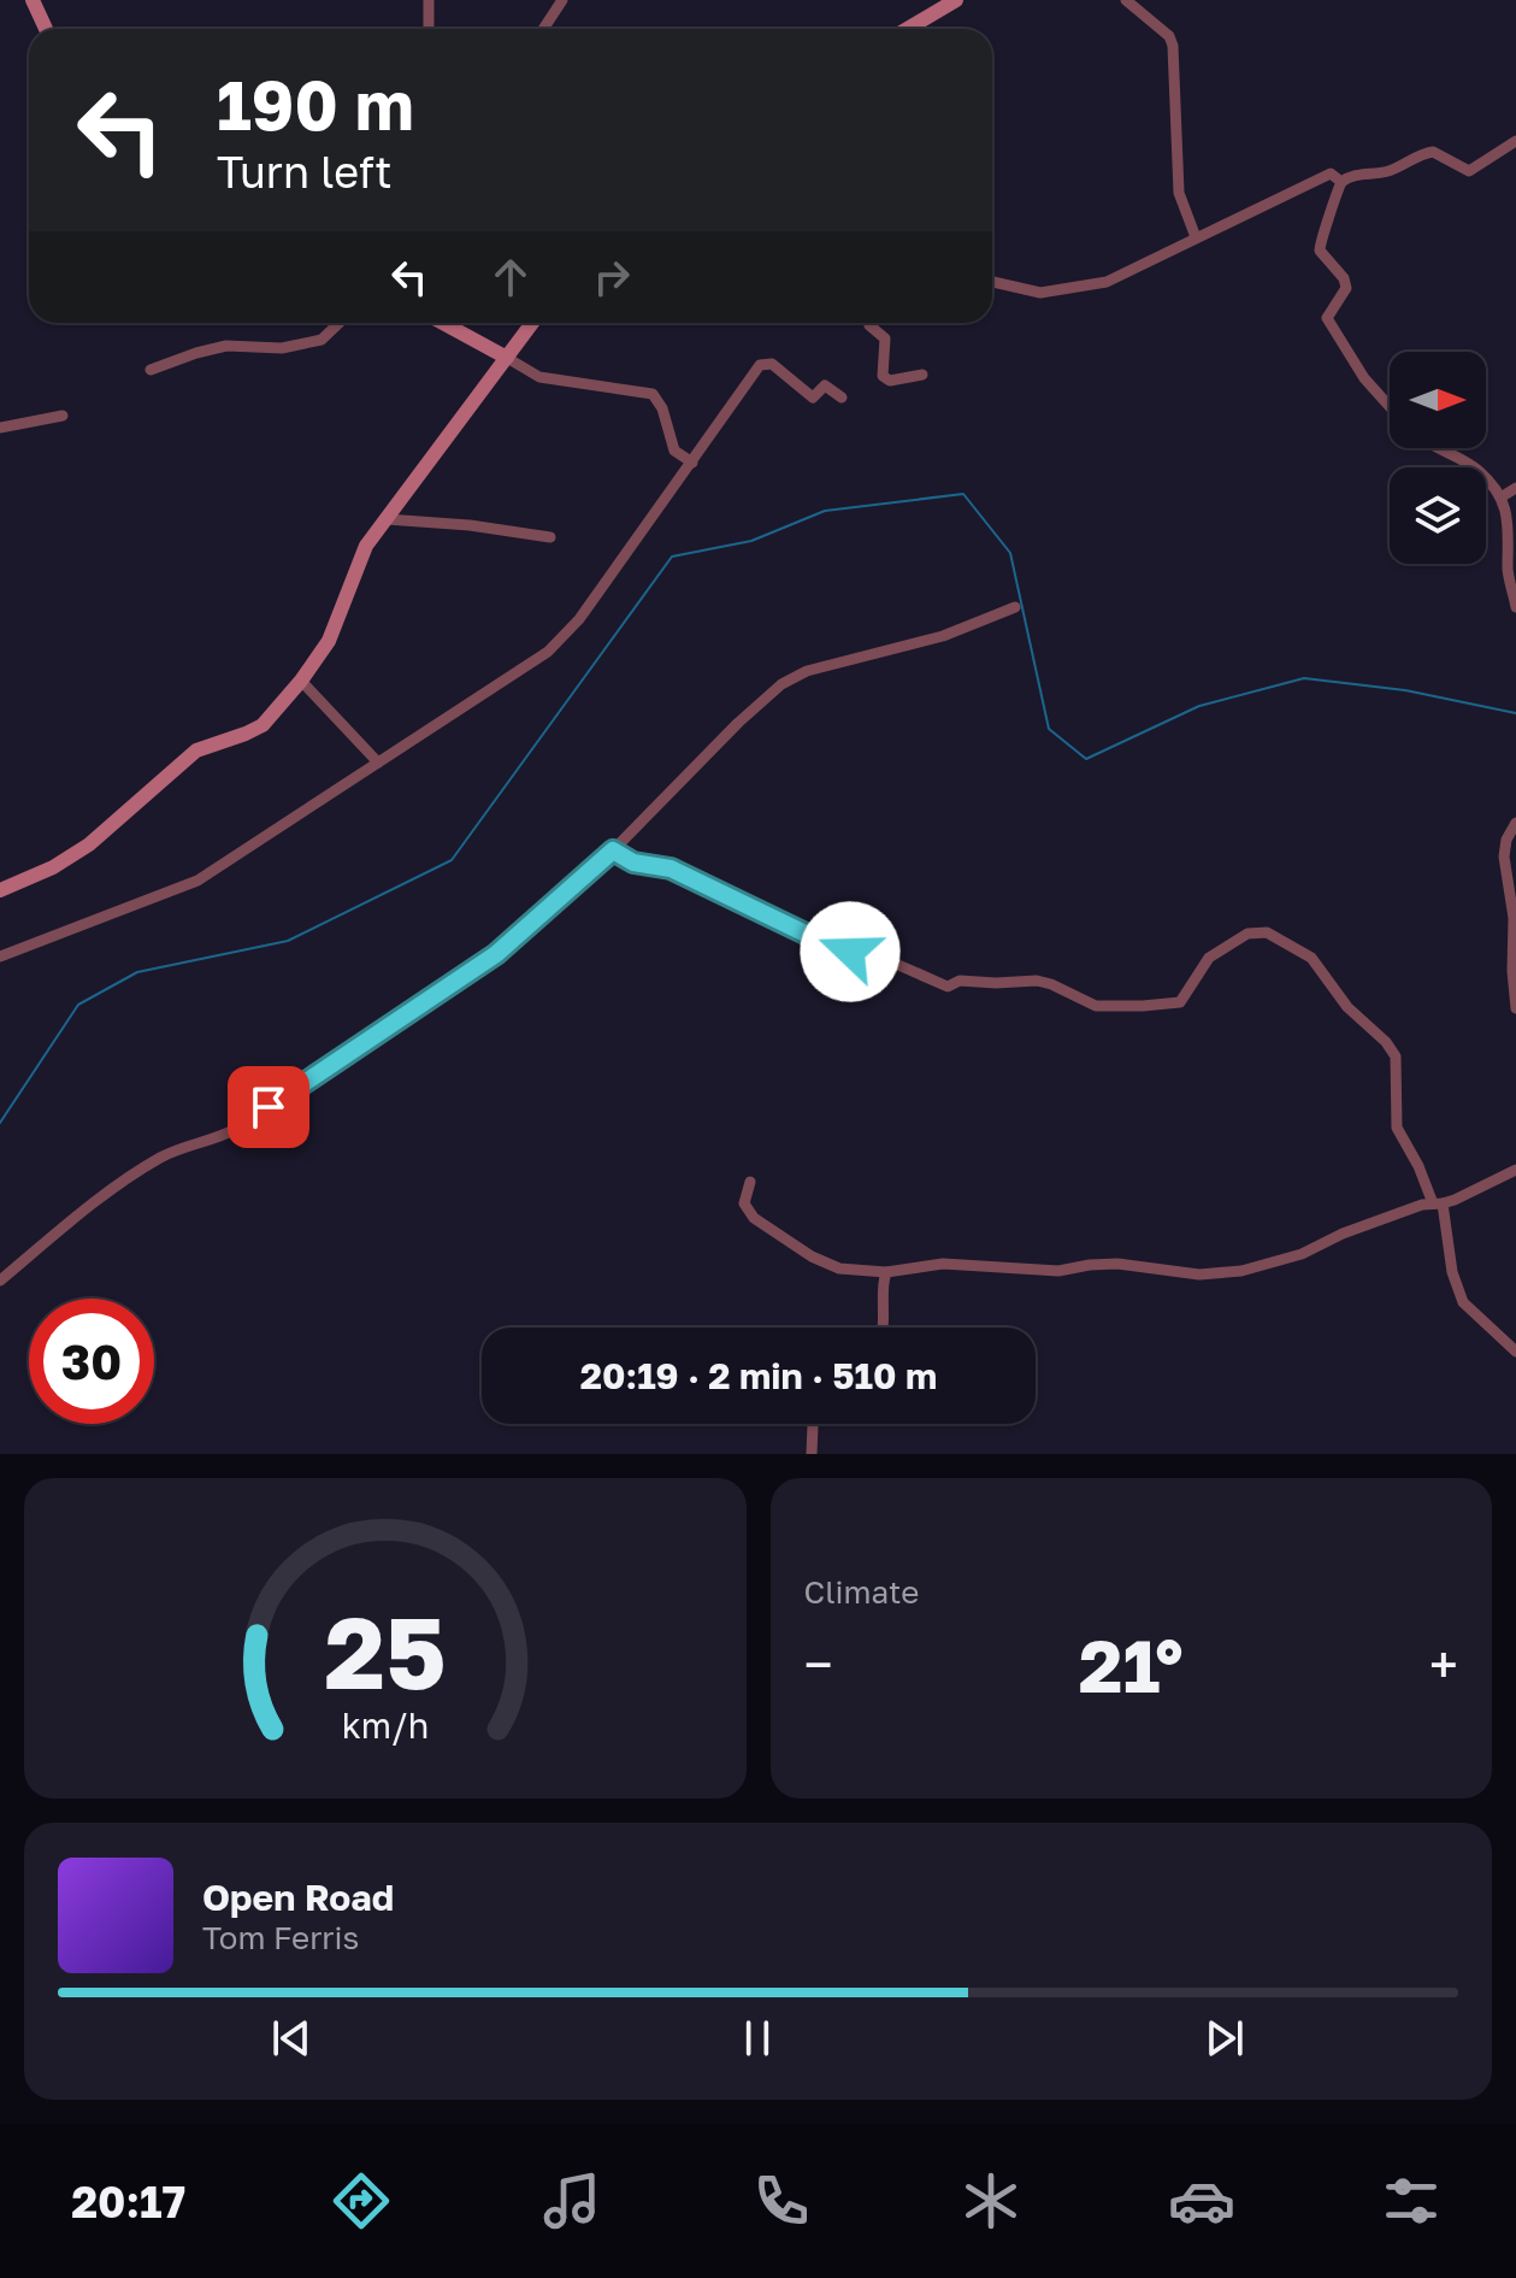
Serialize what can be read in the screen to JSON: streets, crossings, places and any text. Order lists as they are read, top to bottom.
{
  "north": "right",
  "page": {
    "turn": ["190 m", "Turn left"],
    "limit": "30",
    "trip": "20:19 · 2 min · 510 m",
    "tile": "Climate",
    "heat": ["−", "21°", "+"],
    "song": ["Open Road", "Tom Ferris"],
    "tabs": "20:17",
    "gauge": ["25", "km/h"]
  }
}
